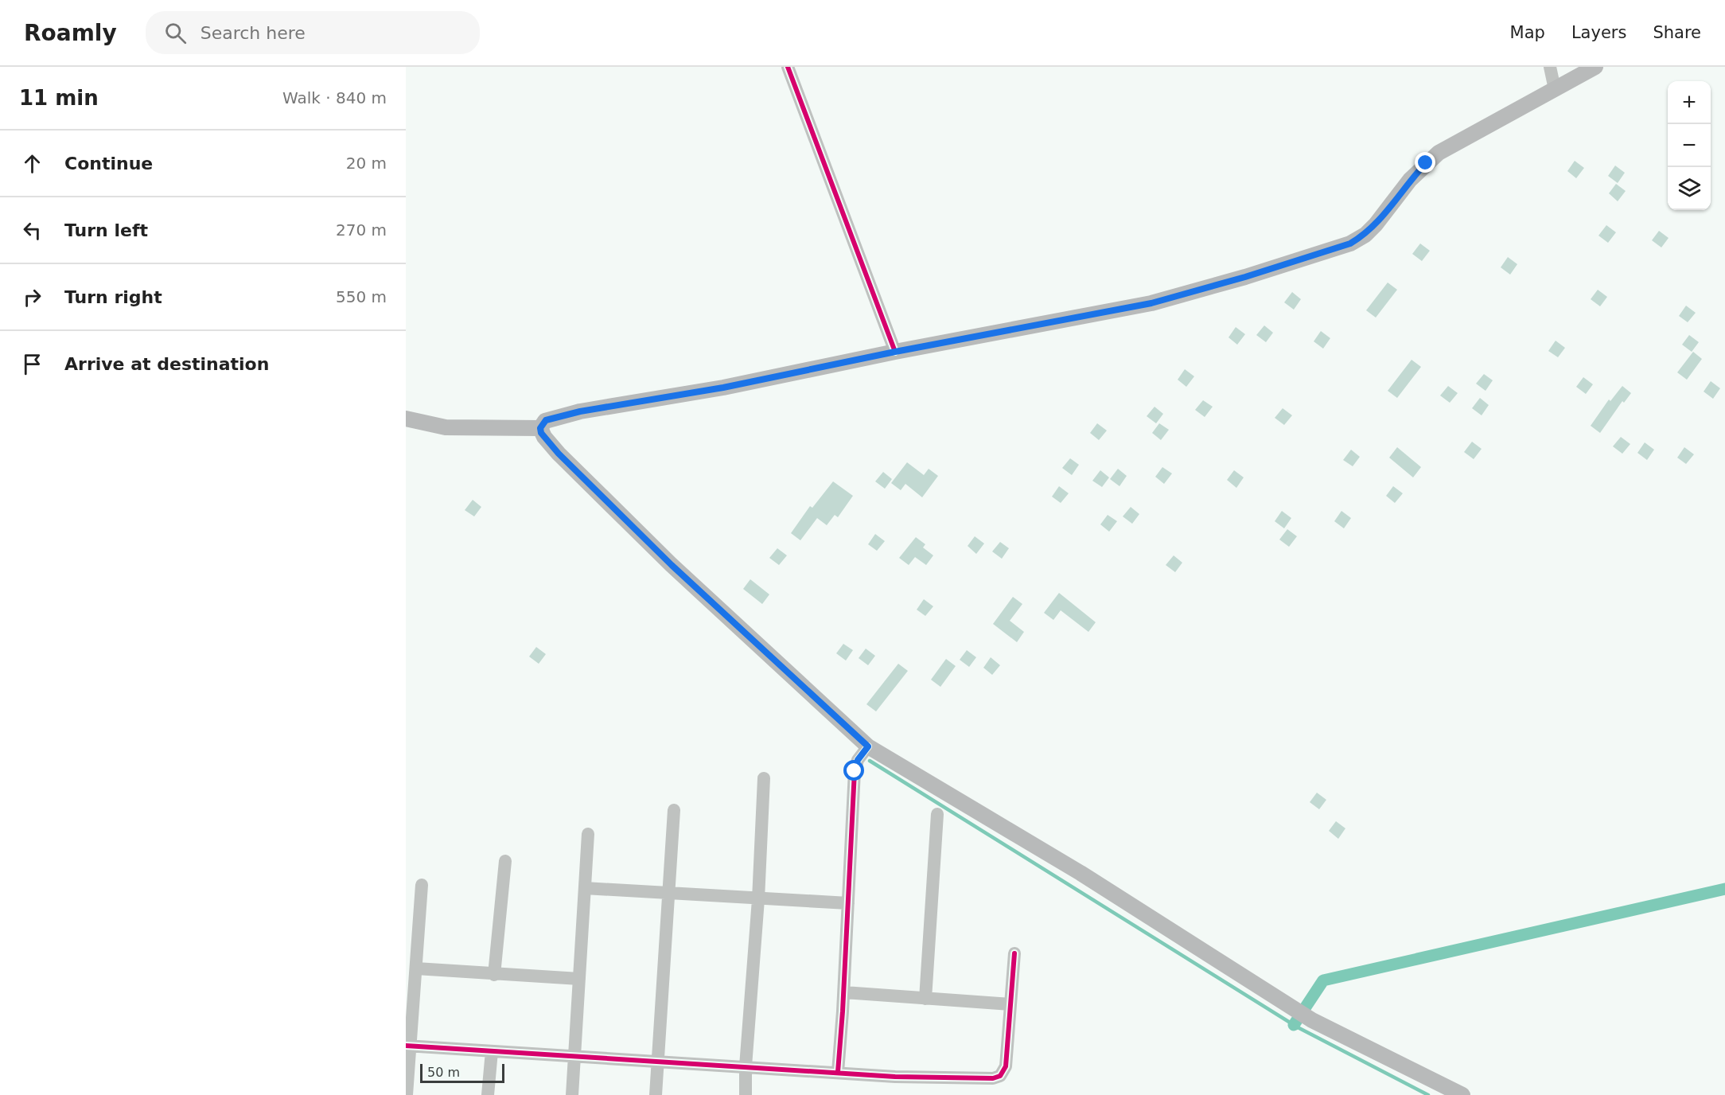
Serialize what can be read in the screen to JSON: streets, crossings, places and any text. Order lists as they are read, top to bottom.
{
  "scale_bar": "50 m",
  "page": {
    "header": "Roamly",
    "search": "Search here",
    "nav": ["Map", "Layers", "Share"],
    "heading": ["11 min", "Walk · 840 m"],
    "map_buttons": ["+", "−"],
    "list": [
      ["Continue", "20 m"],
      ["Turn left", "270 m"],
      ["Turn right", "550 m"],
      "Arrive at destination"
    ],
    "scale": "50 m"
  }
}
